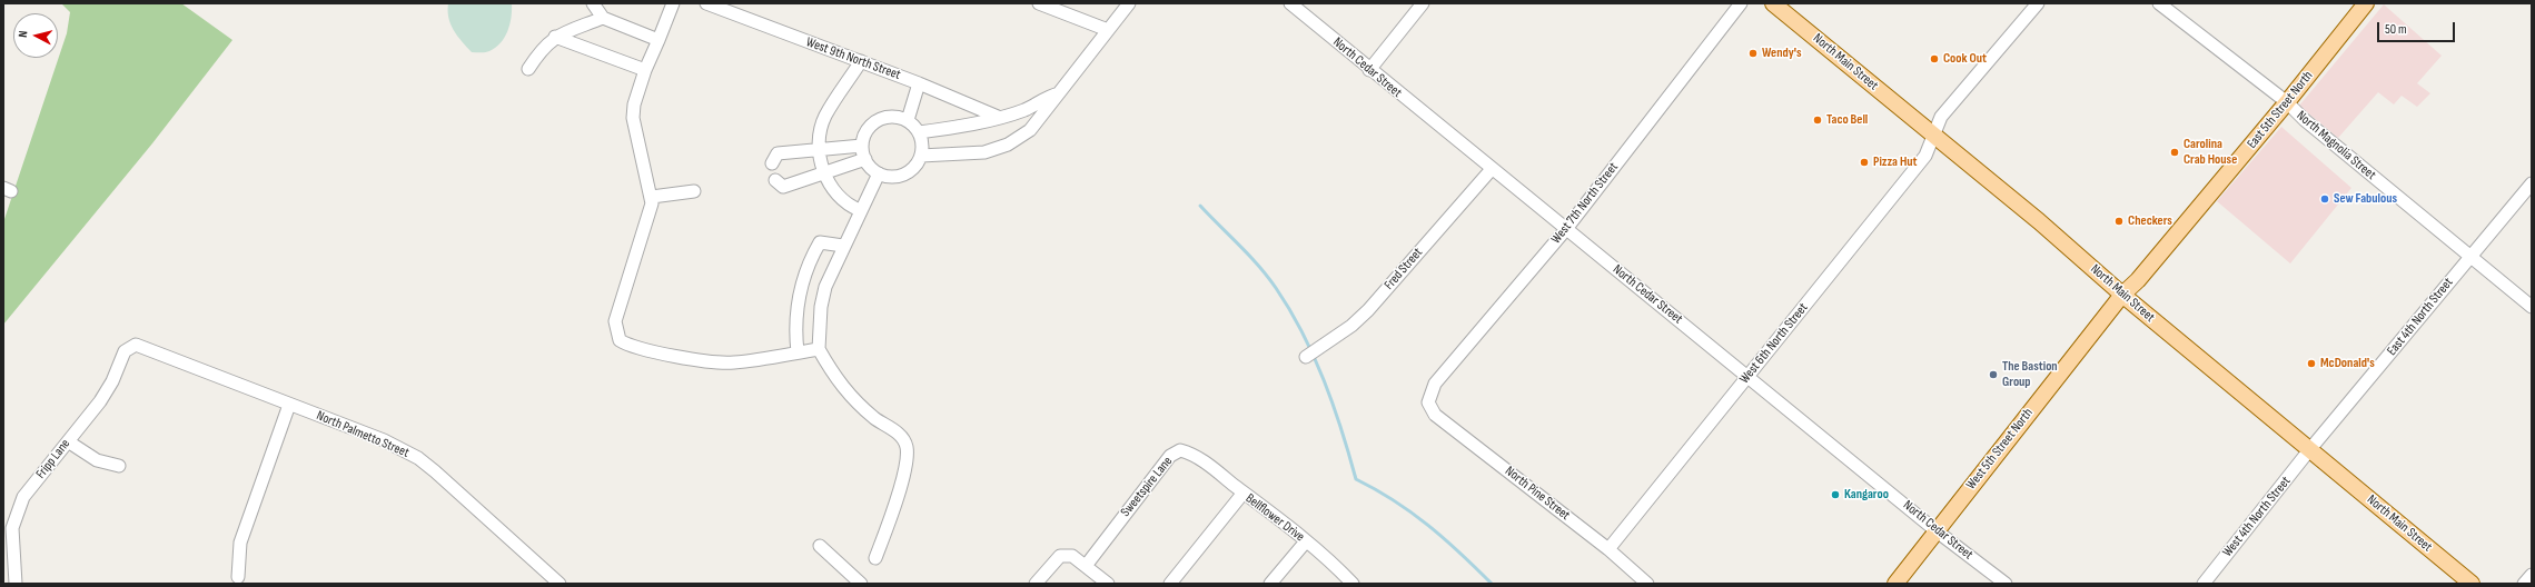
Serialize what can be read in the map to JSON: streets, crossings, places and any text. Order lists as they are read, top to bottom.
{
  "streets": {
    "main road": ["North Main Street", "East 5th Street North", "West 5th Street North"],
    "street": [
      "West 9th North Street",
      "North Cedar Street",
      "North Magnolia Street",
      "West 7th North Street",
      "Fred Street",
      "East 4th North Street",
      "West 6th North Street",
      "North Palmetto Street",
      "Fripp Lane",
      "Sweetspire Lane",
      "North Pine Street",
      "West 4th North Street",
      "Bellflower Drive"
    ]
  },
  "crossings": [
    ["North Main Street", "East 5th Street North"],
    ["North Main Street", "East 4th North Street"],
    ["North Main Street", "West 6th North Street"],
    ["North Main Street", "West 5th Street North"],
    ["North Main Street", "West 4th North Street"],
    ["North Cedar Street", "West 7th North Street"],
    ["North Cedar Street", "Fred Street"],
    ["North Cedar Street", "West 6th North Street"],
    ["North Cedar Street", "West 5th Street North"],
    ["East 5th Street North", "North Magnolia Street"],
    ["East 5th Street North", "West 5th Street North"],
    ["North Magnolia Street", "East 4th North Street"],
    ["West 7th North Street", "North Pine Street"],
    ["East 4th North Street", "West 4th North Street"],
    ["West 6th North Street", "North Pine Street"],
    ["North Palmetto Street", "Fripp Lane"],
    ["Sweetspire Lane", "Bellflower Drive"]
  ],
  "places": [
    "Wendy's",
    "Cook Out",
    "Taco Bell",
    "Carolina Crab House",
    "Pizza Hut",
    "Sew Fabulous",
    "Checkers",
    "McDonald's",
    "The Bastion Group",
    "Kangaroo"
  ],
  "scale_bar": "50 m",
  "north": "left"
}
